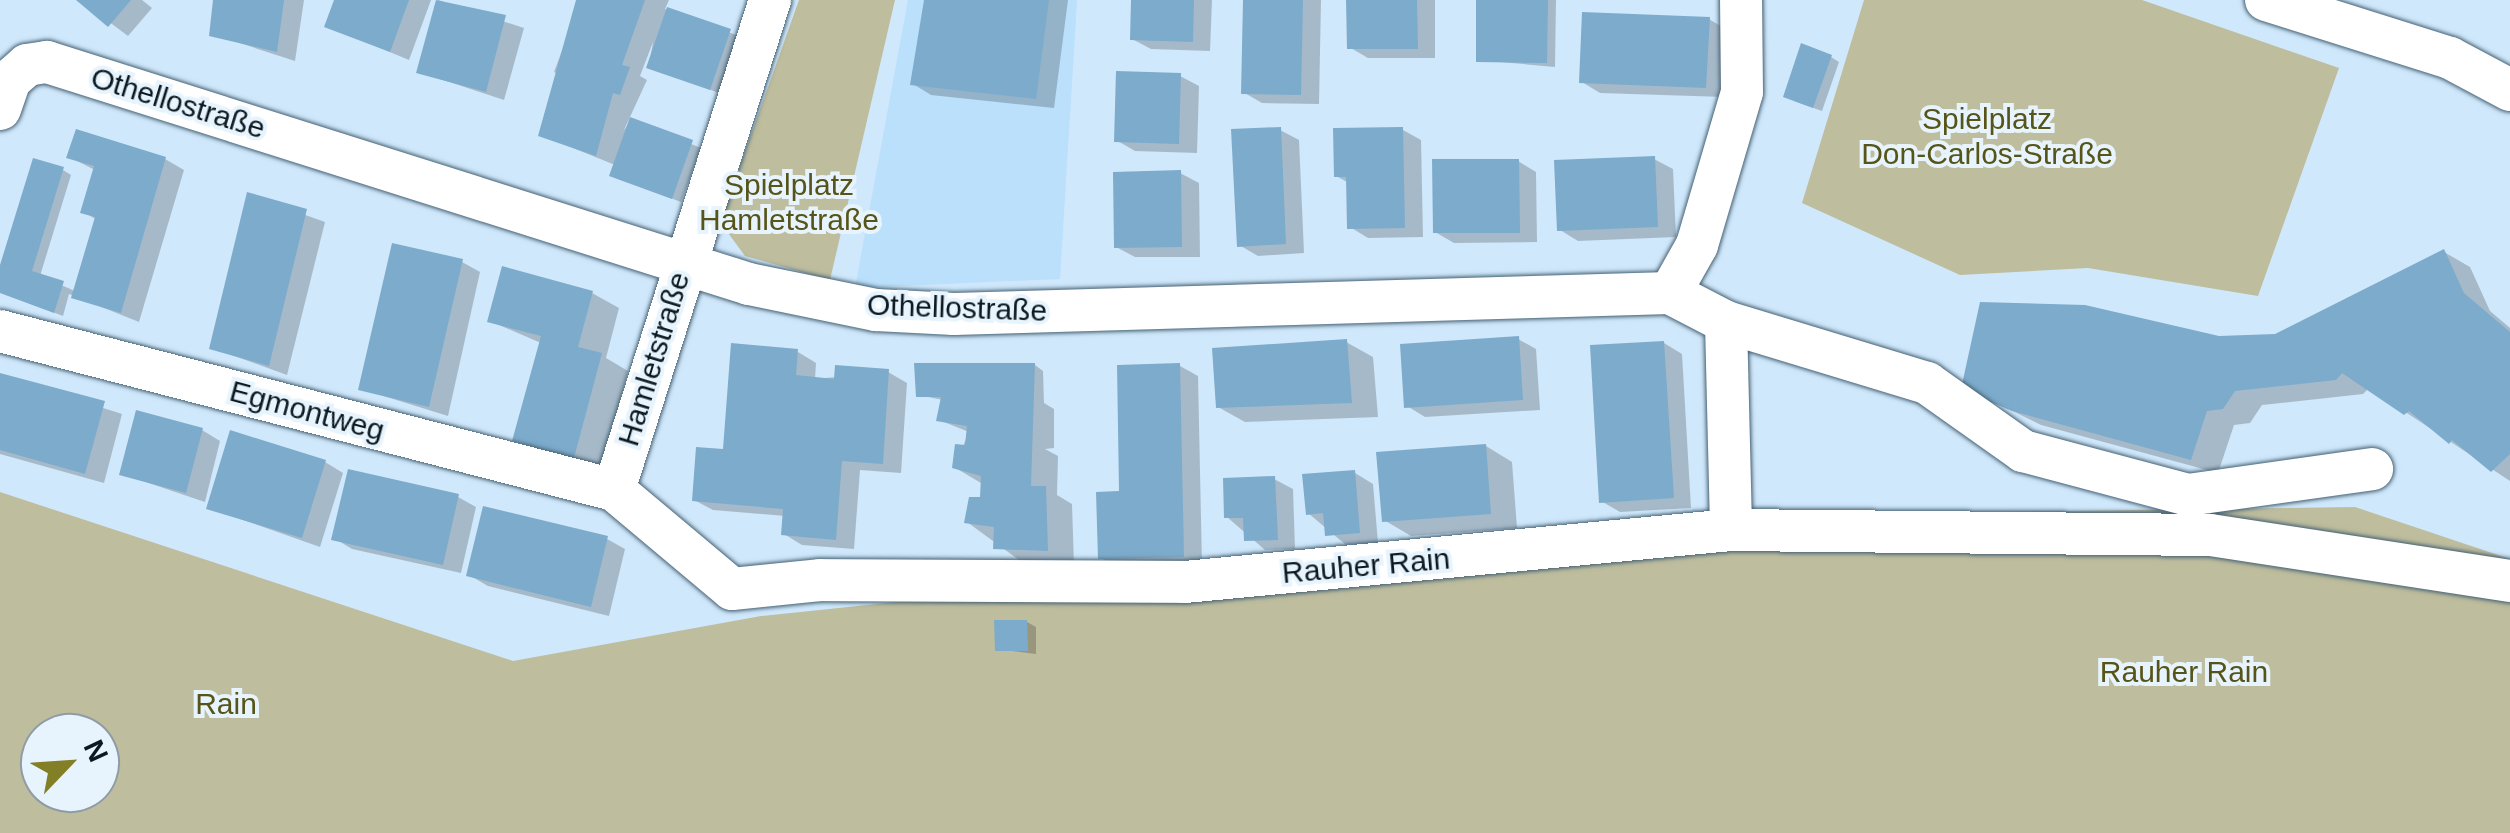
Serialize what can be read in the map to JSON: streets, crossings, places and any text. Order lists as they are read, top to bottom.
{
  "streets": {
    "street": [
      "Othellostraße",
      "Hamletstraße",
      "Egmontweg",
      "Rauher Rain"
    ]
  },
  "crossings": [
    ["Othellostraße", "Hamletstraße"],
    ["Hamletstraße", "Egmontweg"],
    ["Hamletstraße", "Rauher Rain"],
    ["Egmontweg", "Rauher Rain"]
  ],
  "parks": [
    "Spielplatz Don-Carlos-Straße",
    "Spielplatz Hamletstraße",
    "Rauher Rain",
    "Rain"
  ],
  "north": "top right"
}
